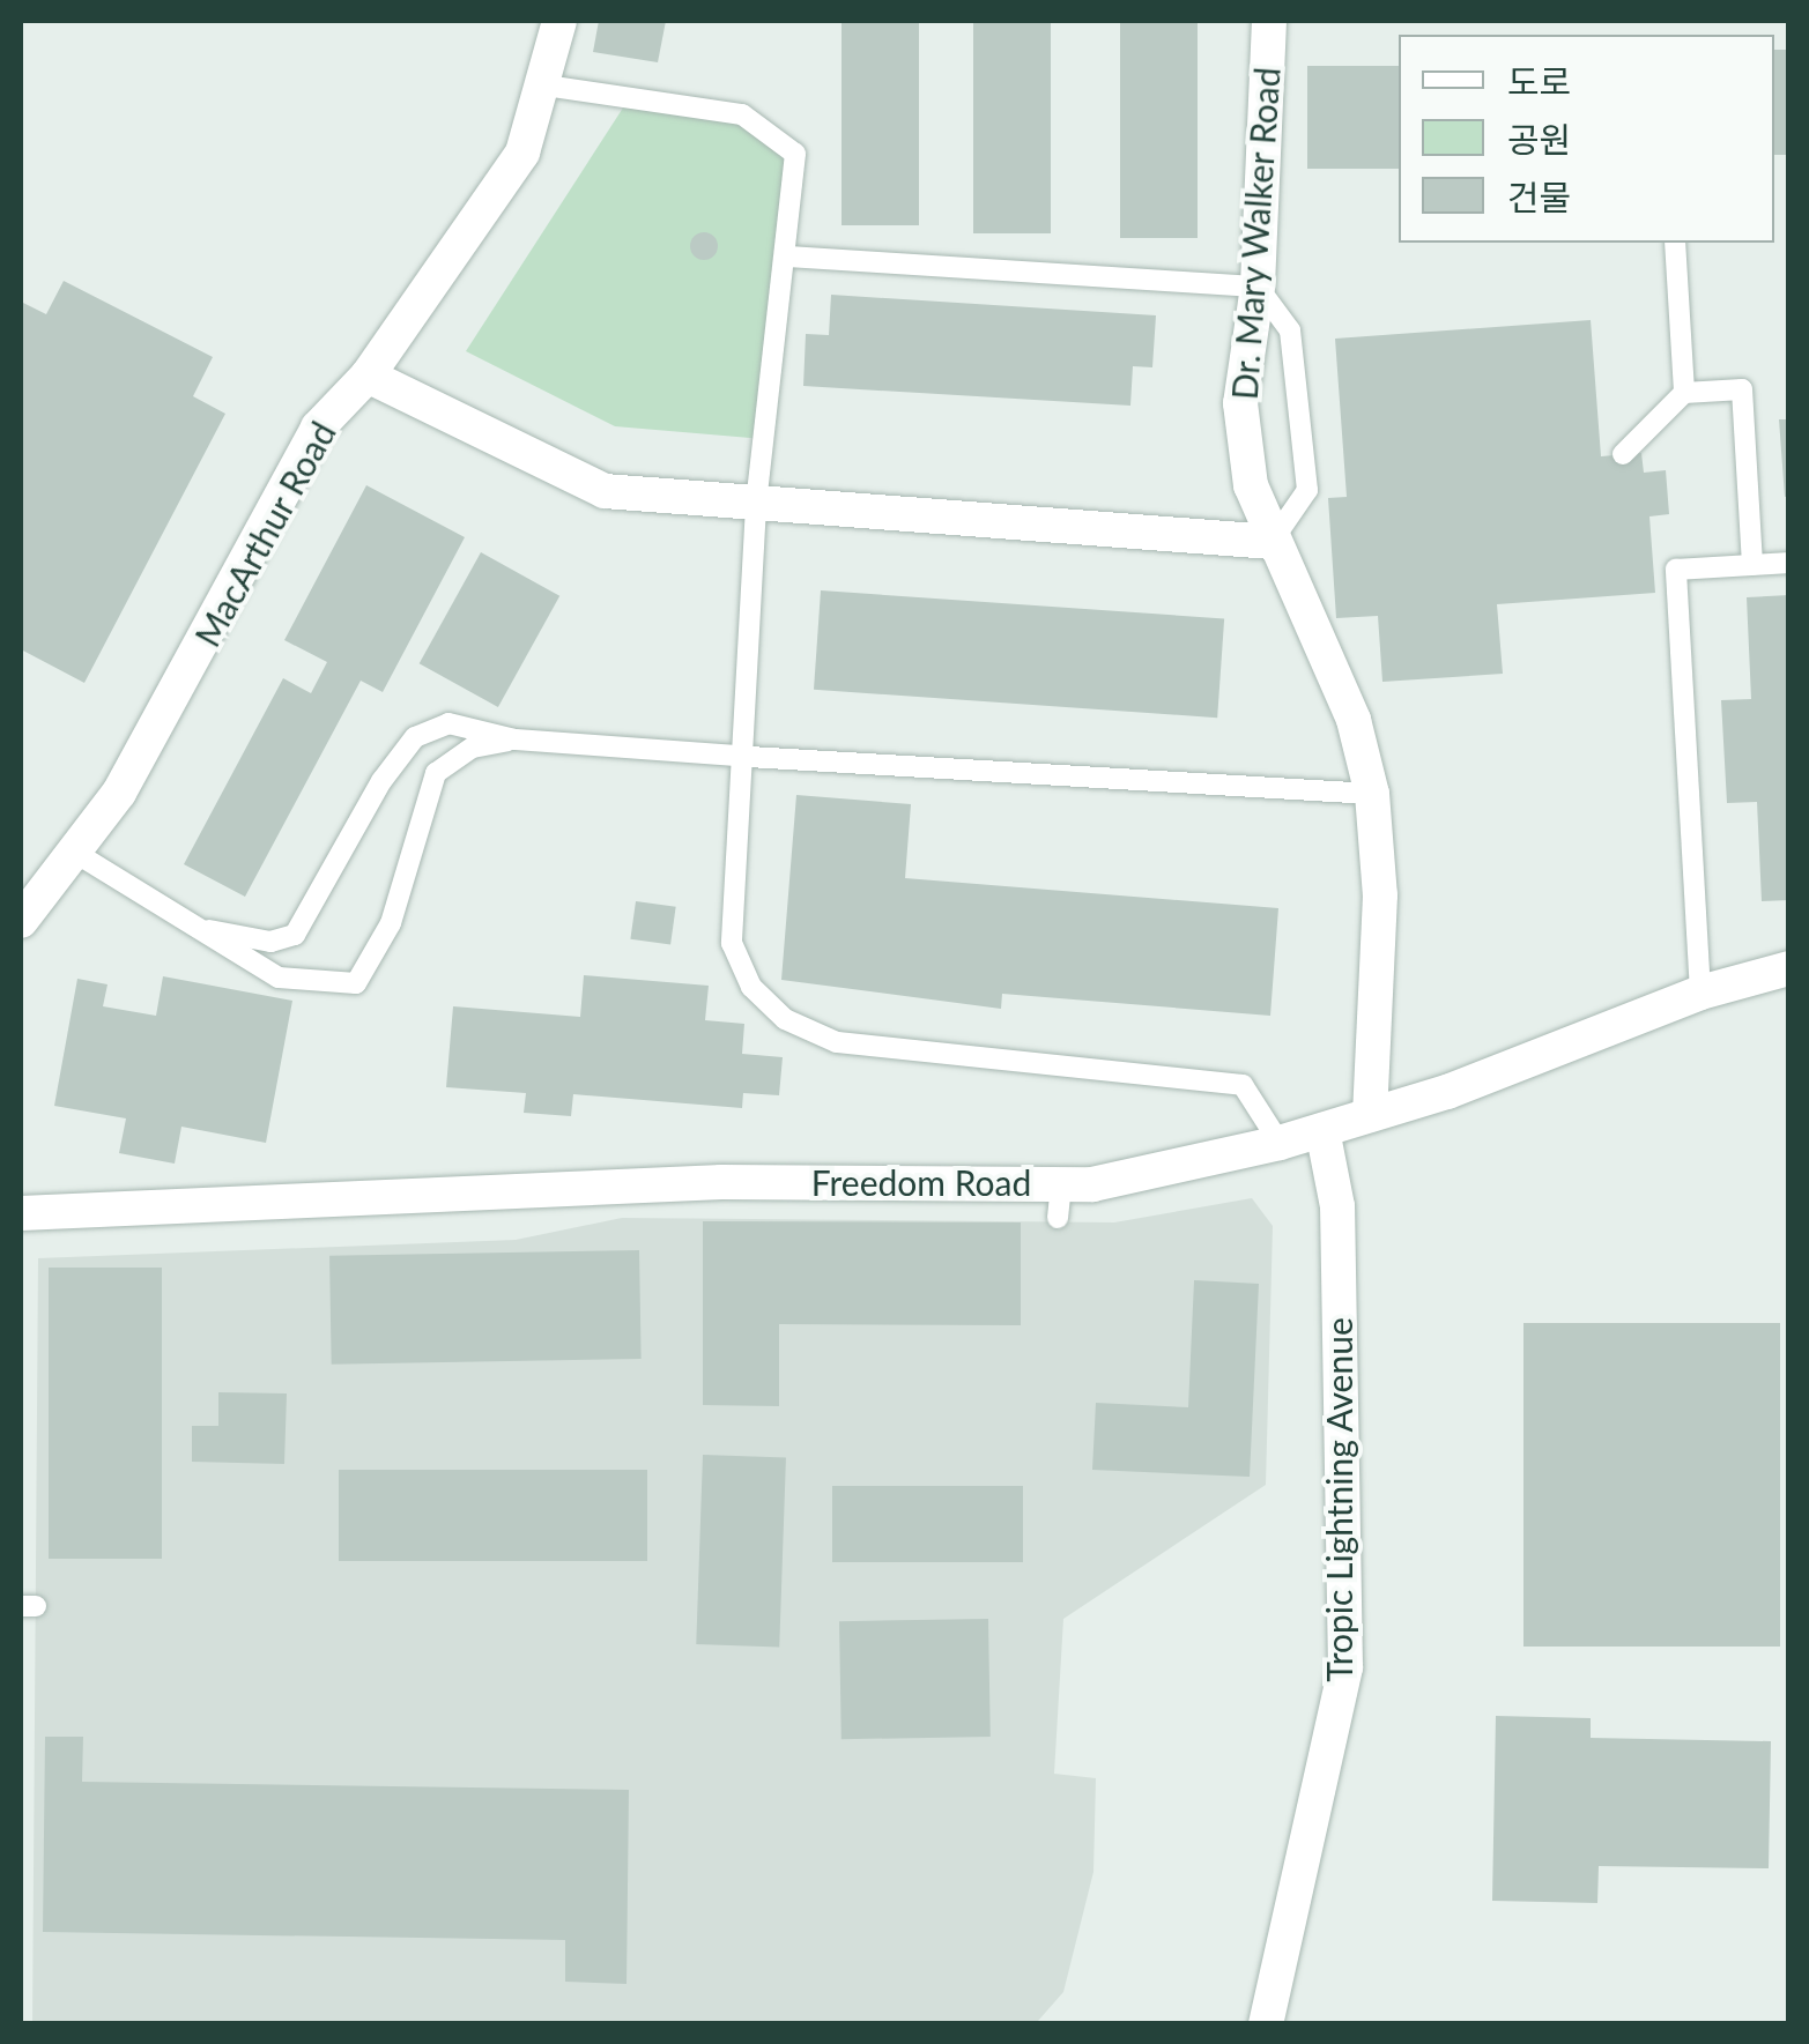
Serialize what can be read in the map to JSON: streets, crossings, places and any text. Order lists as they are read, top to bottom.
{
  "streets": {
    "street": [
      "Dr. Mary Walker Road",
      "MacArthur Road",
      "Freedom Road",
      "Tropic Lightning Avenue"
    ]
  },
  "crossings": [
    ["Dr. Mary Walker Road", "Freedom Road"],
    ["Freedom Road", "Tropic Lightning Avenue"]
  ],
  "legend": ["도로", "공원", "건물"]
}
